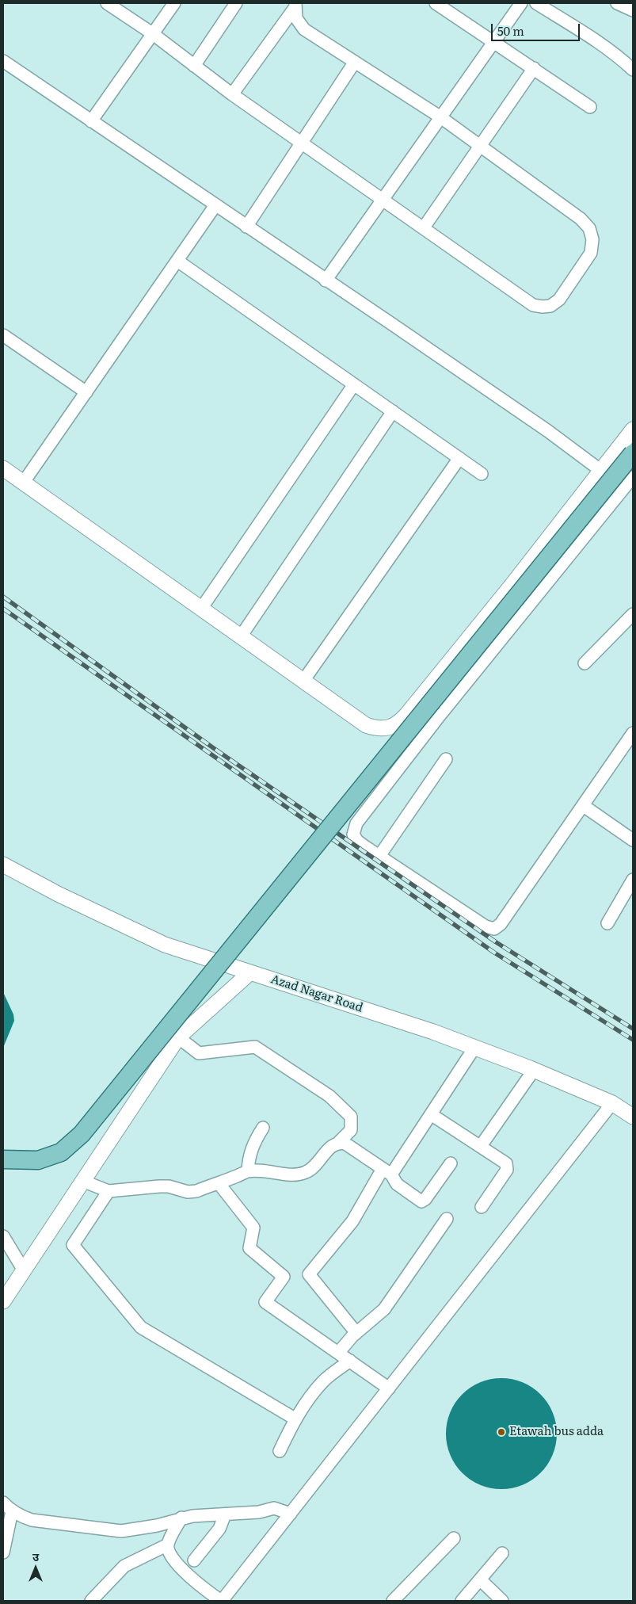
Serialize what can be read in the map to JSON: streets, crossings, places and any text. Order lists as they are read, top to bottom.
{
  "streets": {
    "street": ["Azad Nagar Road"]
  },
  "places": ["Etawah bus adda"],
  "scale_bar": "50 m",
  "north": "top"
}
